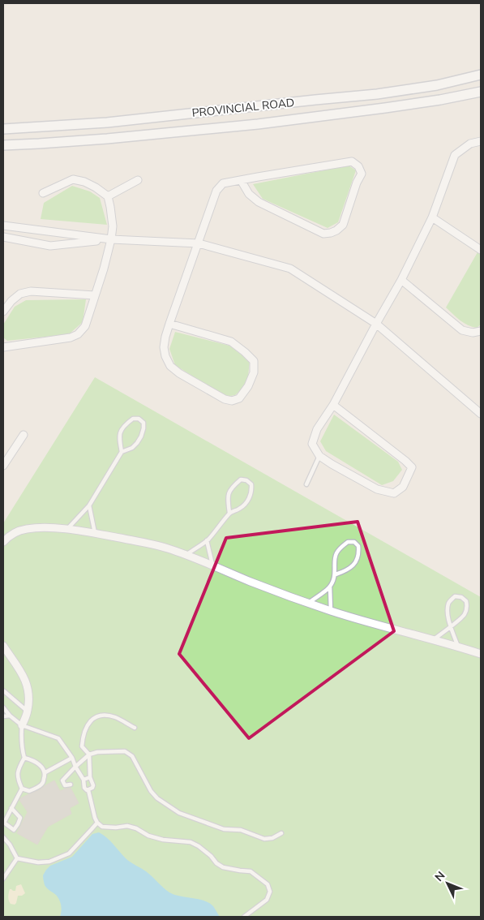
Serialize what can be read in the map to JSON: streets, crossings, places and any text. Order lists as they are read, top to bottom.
{
  "streets": {
    "street": ["PROVINCIAL ROAD"]
  },
  "north": "top left"
}
